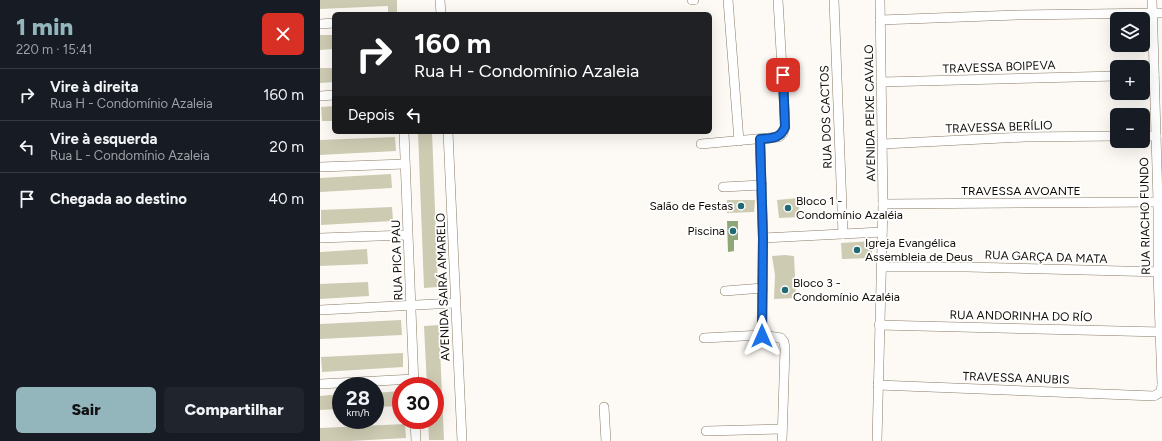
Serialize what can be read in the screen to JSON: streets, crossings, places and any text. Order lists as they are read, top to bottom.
{
  "streets": {
    "street": [
      "TRAVESSA BOIPEVA",
      "AVENIDA PEIXE CAVALO",
      "RUA DOS CACTOS",
      "TRAVESSA BERÍLIO",
      "TRAVESSA AVOANTE",
      "RUA RIACHO FUNDO",
      "RUA GARÇA DA MATA",
      "RUA PICA PAU",
      "AVENIDA SAIRÁ AMARELO",
      "RUA ANDORINHA DO RÍO",
      "TRAVESSA ANUBIS"
    ]
  },
  "crossings": [
    ["TRAVESSA BOIPEVA", "AVENIDA PEIXE CAVALO"],
    ["AVENIDA PEIXE CAVALO", "TRAVESSA BERÍLIO"],
    ["AVENIDA PEIXE CAVALO", "TRAVESSA AVOANTE"],
    ["AVENIDA PEIXE CAVALO", "RUA GARÇA DA MATA"],
    ["AVENIDA PEIXE CAVALO", "RUA ANDORINHA DO RÍO"],
    ["AVENIDA PEIXE CAVALO", "TRAVESSA ANUBIS"],
    ["TRAVESSA AVOANTE", "RUA RIACHO FUNDO"],
    ["RUA RIACHO FUNDO", "RUA GARÇA DA MATA"],
    ["RUA RIACHO FUNDO", "RUA ANDORINHA DO RÍO"],
    ["RUA RIACHO FUNDO", "TRAVESSA ANUBIS"]
  ],
  "places": [
    "Salão de Festas",
    "Bloco 1 - Condomínio Azaléia",
    "Piscina",
    "Igreja Evangélica Assembleia de Deus",
    "Bloco 3 - Condomínio Azaléia"
  ],
  "page": {
    "heading": ["1 min", "220 m · 15:41"],
    "map_buttons": ["+", "−"],
    "turn": ["160 m", "Rua H - Condomínio Azaleia"],
    "list": [
      {
        "name": "Vire à direita",
        "note": "Rua H - Condomínio Azaleia",
        "value": "160 m"
      },
      {
        "name": "Vire à esquerda",
        "note": "Rua L - Condomínio Azaleia",
        "value": "20 m"
      },
      {
        "name": "Chegada ao destino",
        "value": "40 m"
      }
    ],
    "then": "Depois",
    "speed": "28 km/h",
    "limit": "30",
    "buttons": ["Sair", "Compartilhar"]
  }
}
